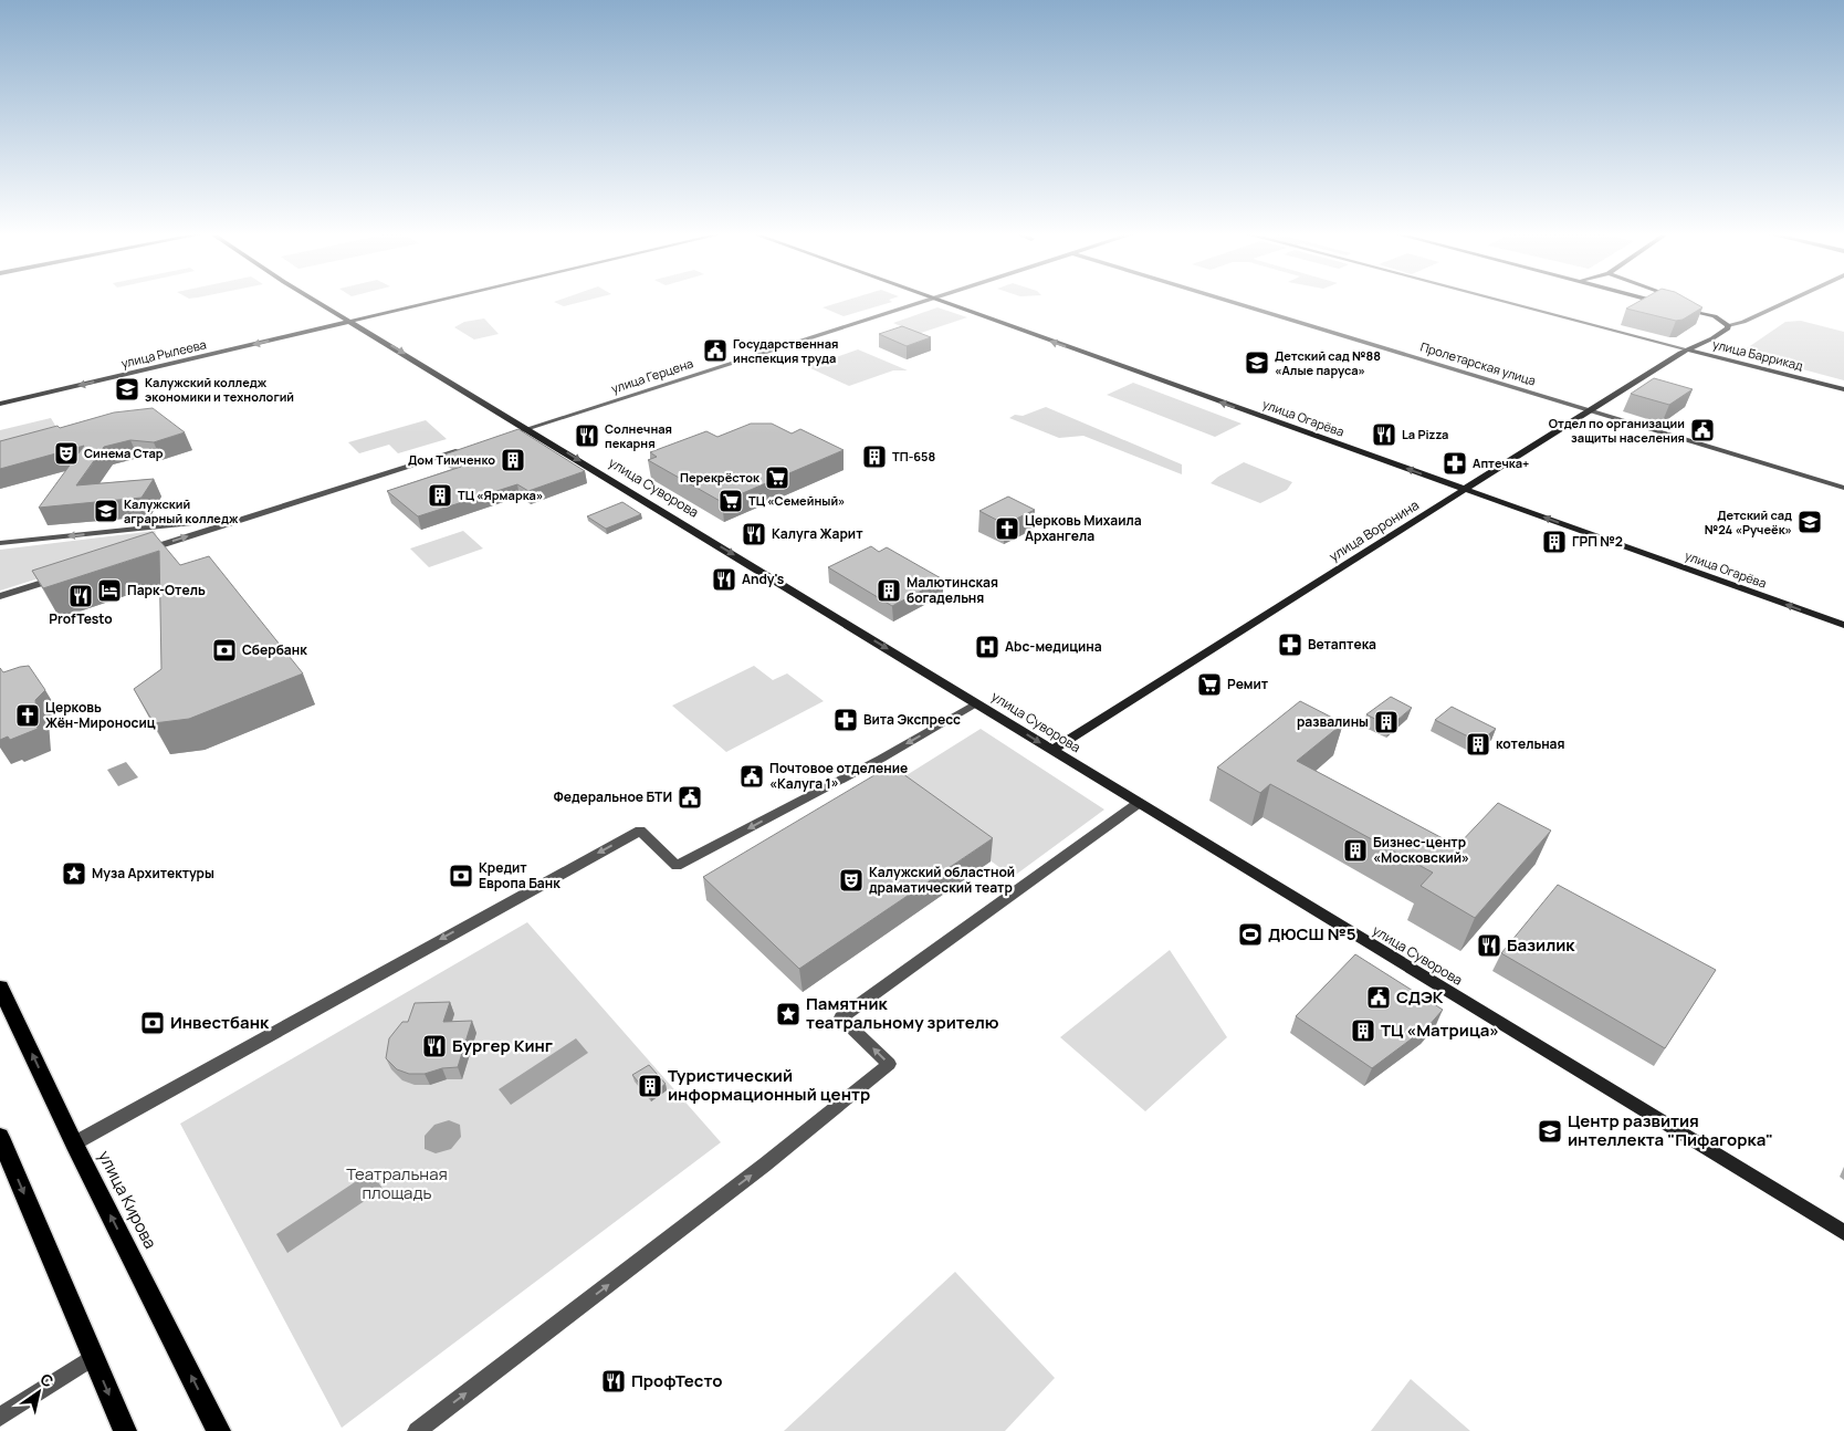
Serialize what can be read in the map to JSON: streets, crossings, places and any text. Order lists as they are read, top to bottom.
{
  "streets": {
    "main road": ["улица Кирова"],
    "street": [
      "улица Рылеева",
      "улица Баррикад",
      "Пролетарская улица",
      "улица Герцена",
      "улица Огарёва",
      "улица Суворова",
      "улица Воронина"
    ]
  },
  "crossings": [
    ["улица Рылеева", "улица Суворова"],
    ["улица Баррикад", "улица Воронина"],
    ["Пролетарская улица", "улица Воронина"],
    ["улица Герцена", "улица Суворова"],
    ["улица Огарёва", "улица Воронина"],
    ["улица Суворова", "улица Воронина"]
  ],
  "one_way": ["улица Рылеева", "улица Огарёва", "улица Суворова"],
  "parks": ["Театральная площадь"],
  "places": {
    "public building": [
      "Государственная инспекция труда",
      "Отдел по организации защиты населения",
      "Почтовое отделение «Калуга 1»",
      "Федеральное БТИ",
      "СДЭК"
    ],
    "school or university": [
      "Детский сад №88 «Алые паруса»",
      "Калужский колледж экономики и технологий",
      "Калужский аграрный колледж",
      "Детский сад №24 «Ручеёк»",
      "Центр развития интеллекта \"Пифагорка\""
    ],
    "restaurant": [
      "La Pizza",
      "Солнечная пекарня",
      "Калуга Жарит",
      "Andy's",
      "ProfTesto",
      "Базилик",
      "Бургер Кинг",
      "ПрофТесто"
    ],
    "theatre": ["Синема Стар", "Калужский областной драматический театр"],
    "building": [
      "ТП-658",
      "Дом Тимченко",
      "ТЦ «Ярмарка»",
      "ГРП №2",
      "Малютинская богадельня",
      "развалины",
      "котельная",
      "Бизнес-центр «Московский»",
      "ТЦ «Матрица»",
      "Туристический информационный центр"
    ],
    "pharmacy": ["Аптечка+", "Ветаптека", "Вита Экспресс"],
    "supermarket": ["Перекрёсток", "ТЦ «Семейный»", "Ремит"],
    "church": ["Церковь Михаила Архангела", "Церковь Жён-Мироносиц"],
    "hotel": ["Парк-Отель"],
    "hospital": ["Abc-медицина"],
    "bank": ["Сбербанк", "Кредит Европа Банк", "Инвестбанк"],
    "place": ["Муза Архитектуры", "Памятник театральному зрителю"],
    "sports": ["ДЮСШ №5"]
  },
  "north": "top right"
}
